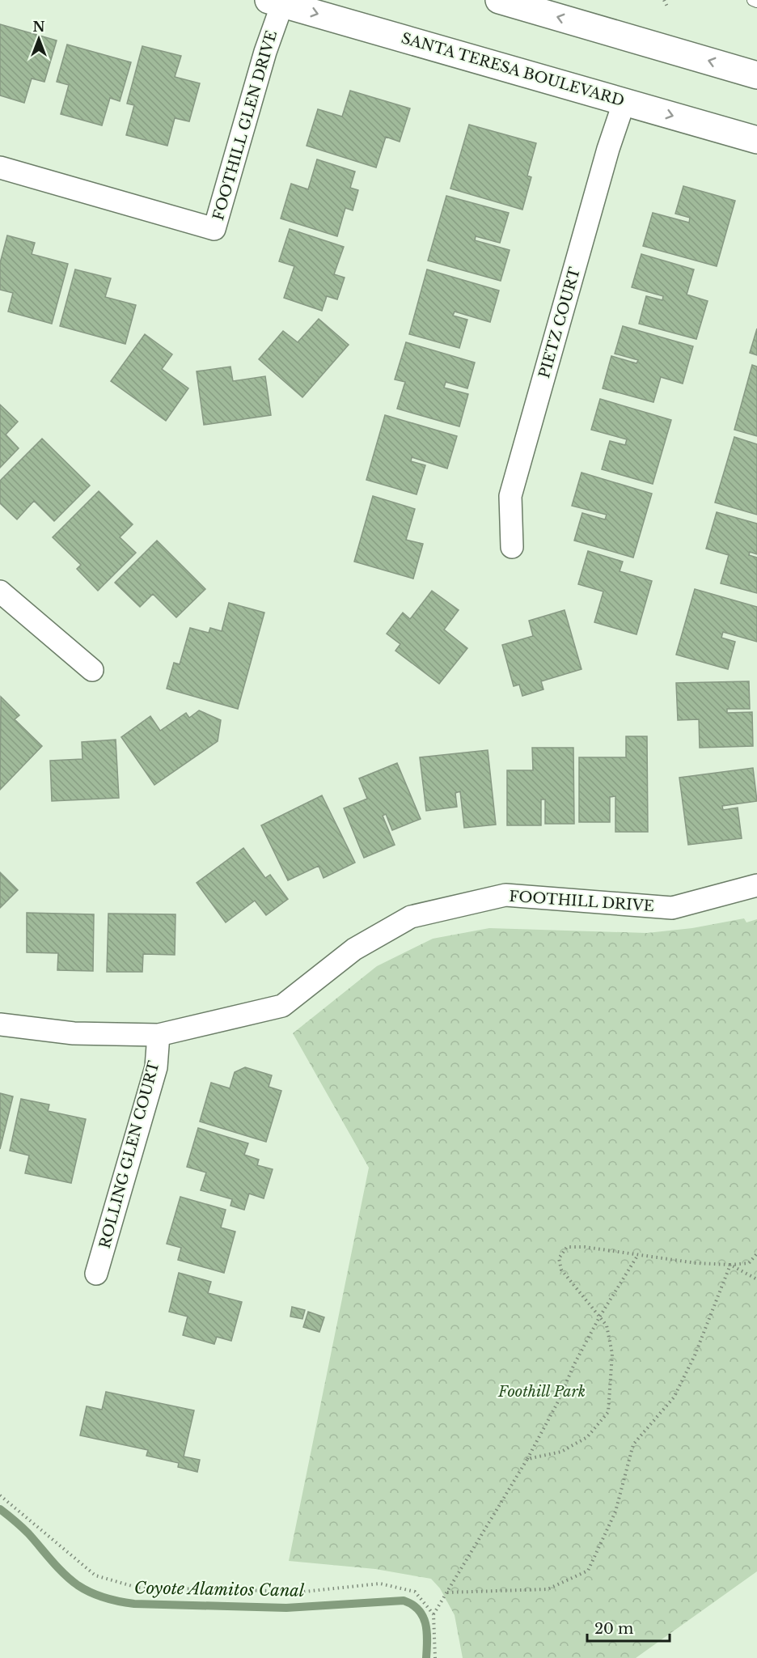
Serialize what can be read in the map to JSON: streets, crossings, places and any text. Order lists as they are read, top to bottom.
{
  "streets": {
    "main road": ["SANTA TERESA BOULEVARD"],
    "street": [
      "FOOTHILL GLEN DRIVE",
      "PIETZ COURT",
      "FOOTHILL DRIVE",
      "ROLLING GLEN COURT"
    ]
  },
  "crossings": [
    ["SANTA TERESA BOULEVARD", "FOOTHILL GLEN DRIVE"],
    ["SANTA TERESA BOULEVARD", "PIETZ COURT"],
    ["FOOTHILL DRIVE", "ROLLING GLEN COURT"]
  ],
  "water": ["Coyote Alamitos Canal"],
  "parks": ["Foothill Park"],
  "scale_bar": "20 m",
  "north": "top"
}
